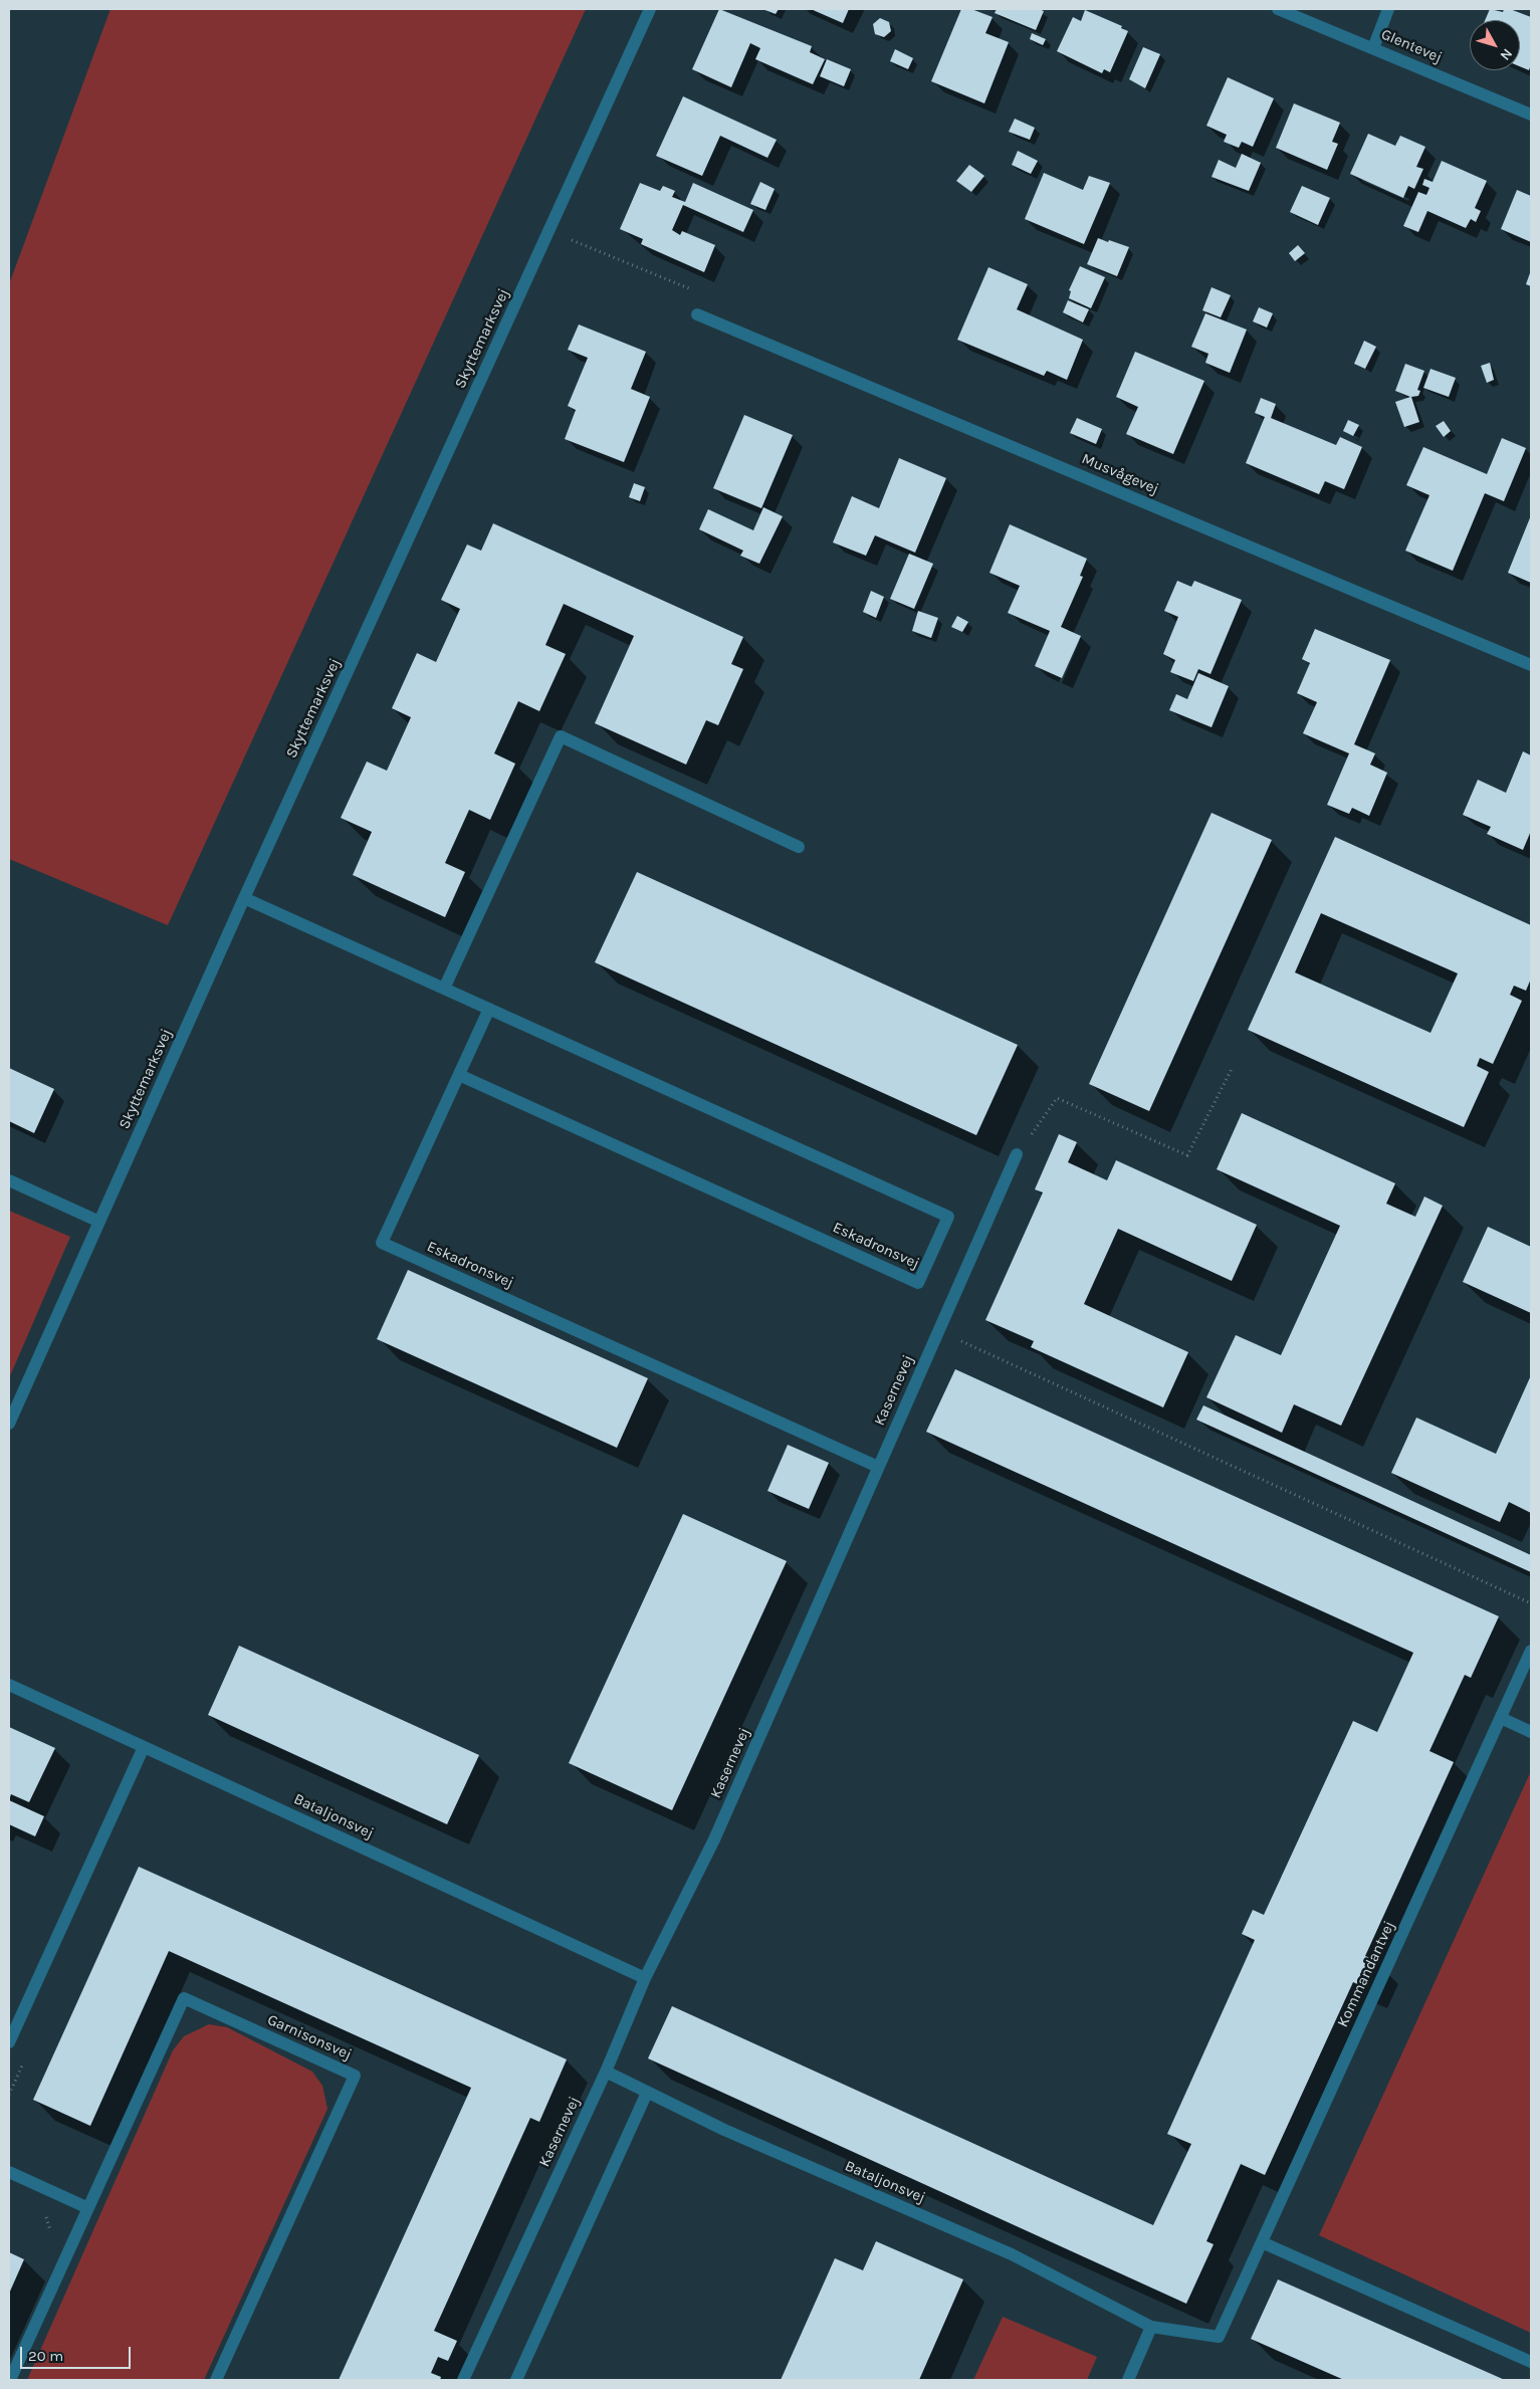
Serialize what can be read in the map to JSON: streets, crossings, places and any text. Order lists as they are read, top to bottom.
{
  "streets": {
    "street": [
      "Glentevej",
      "Skyttemarksvej",
      "Musvågevej",
      "Eskadronsvej",
      "Kasernevej",
      "Bataljonsvej",
      "Kommandantvej",
      "Garnisonsvej"
    ]
  },
  "crossings": [
    ["Skyttemarksvej", "Eskadronsvej"],
    ["Eskadronsvej", "Kasernevej"],
    ["Kasernevej", "Bataljonsvej"],
    ["Bataljonsvej", "Kommandantvej"]
  ],
  "scale_bar": "20 m",
  "north": "bottom right"
}
